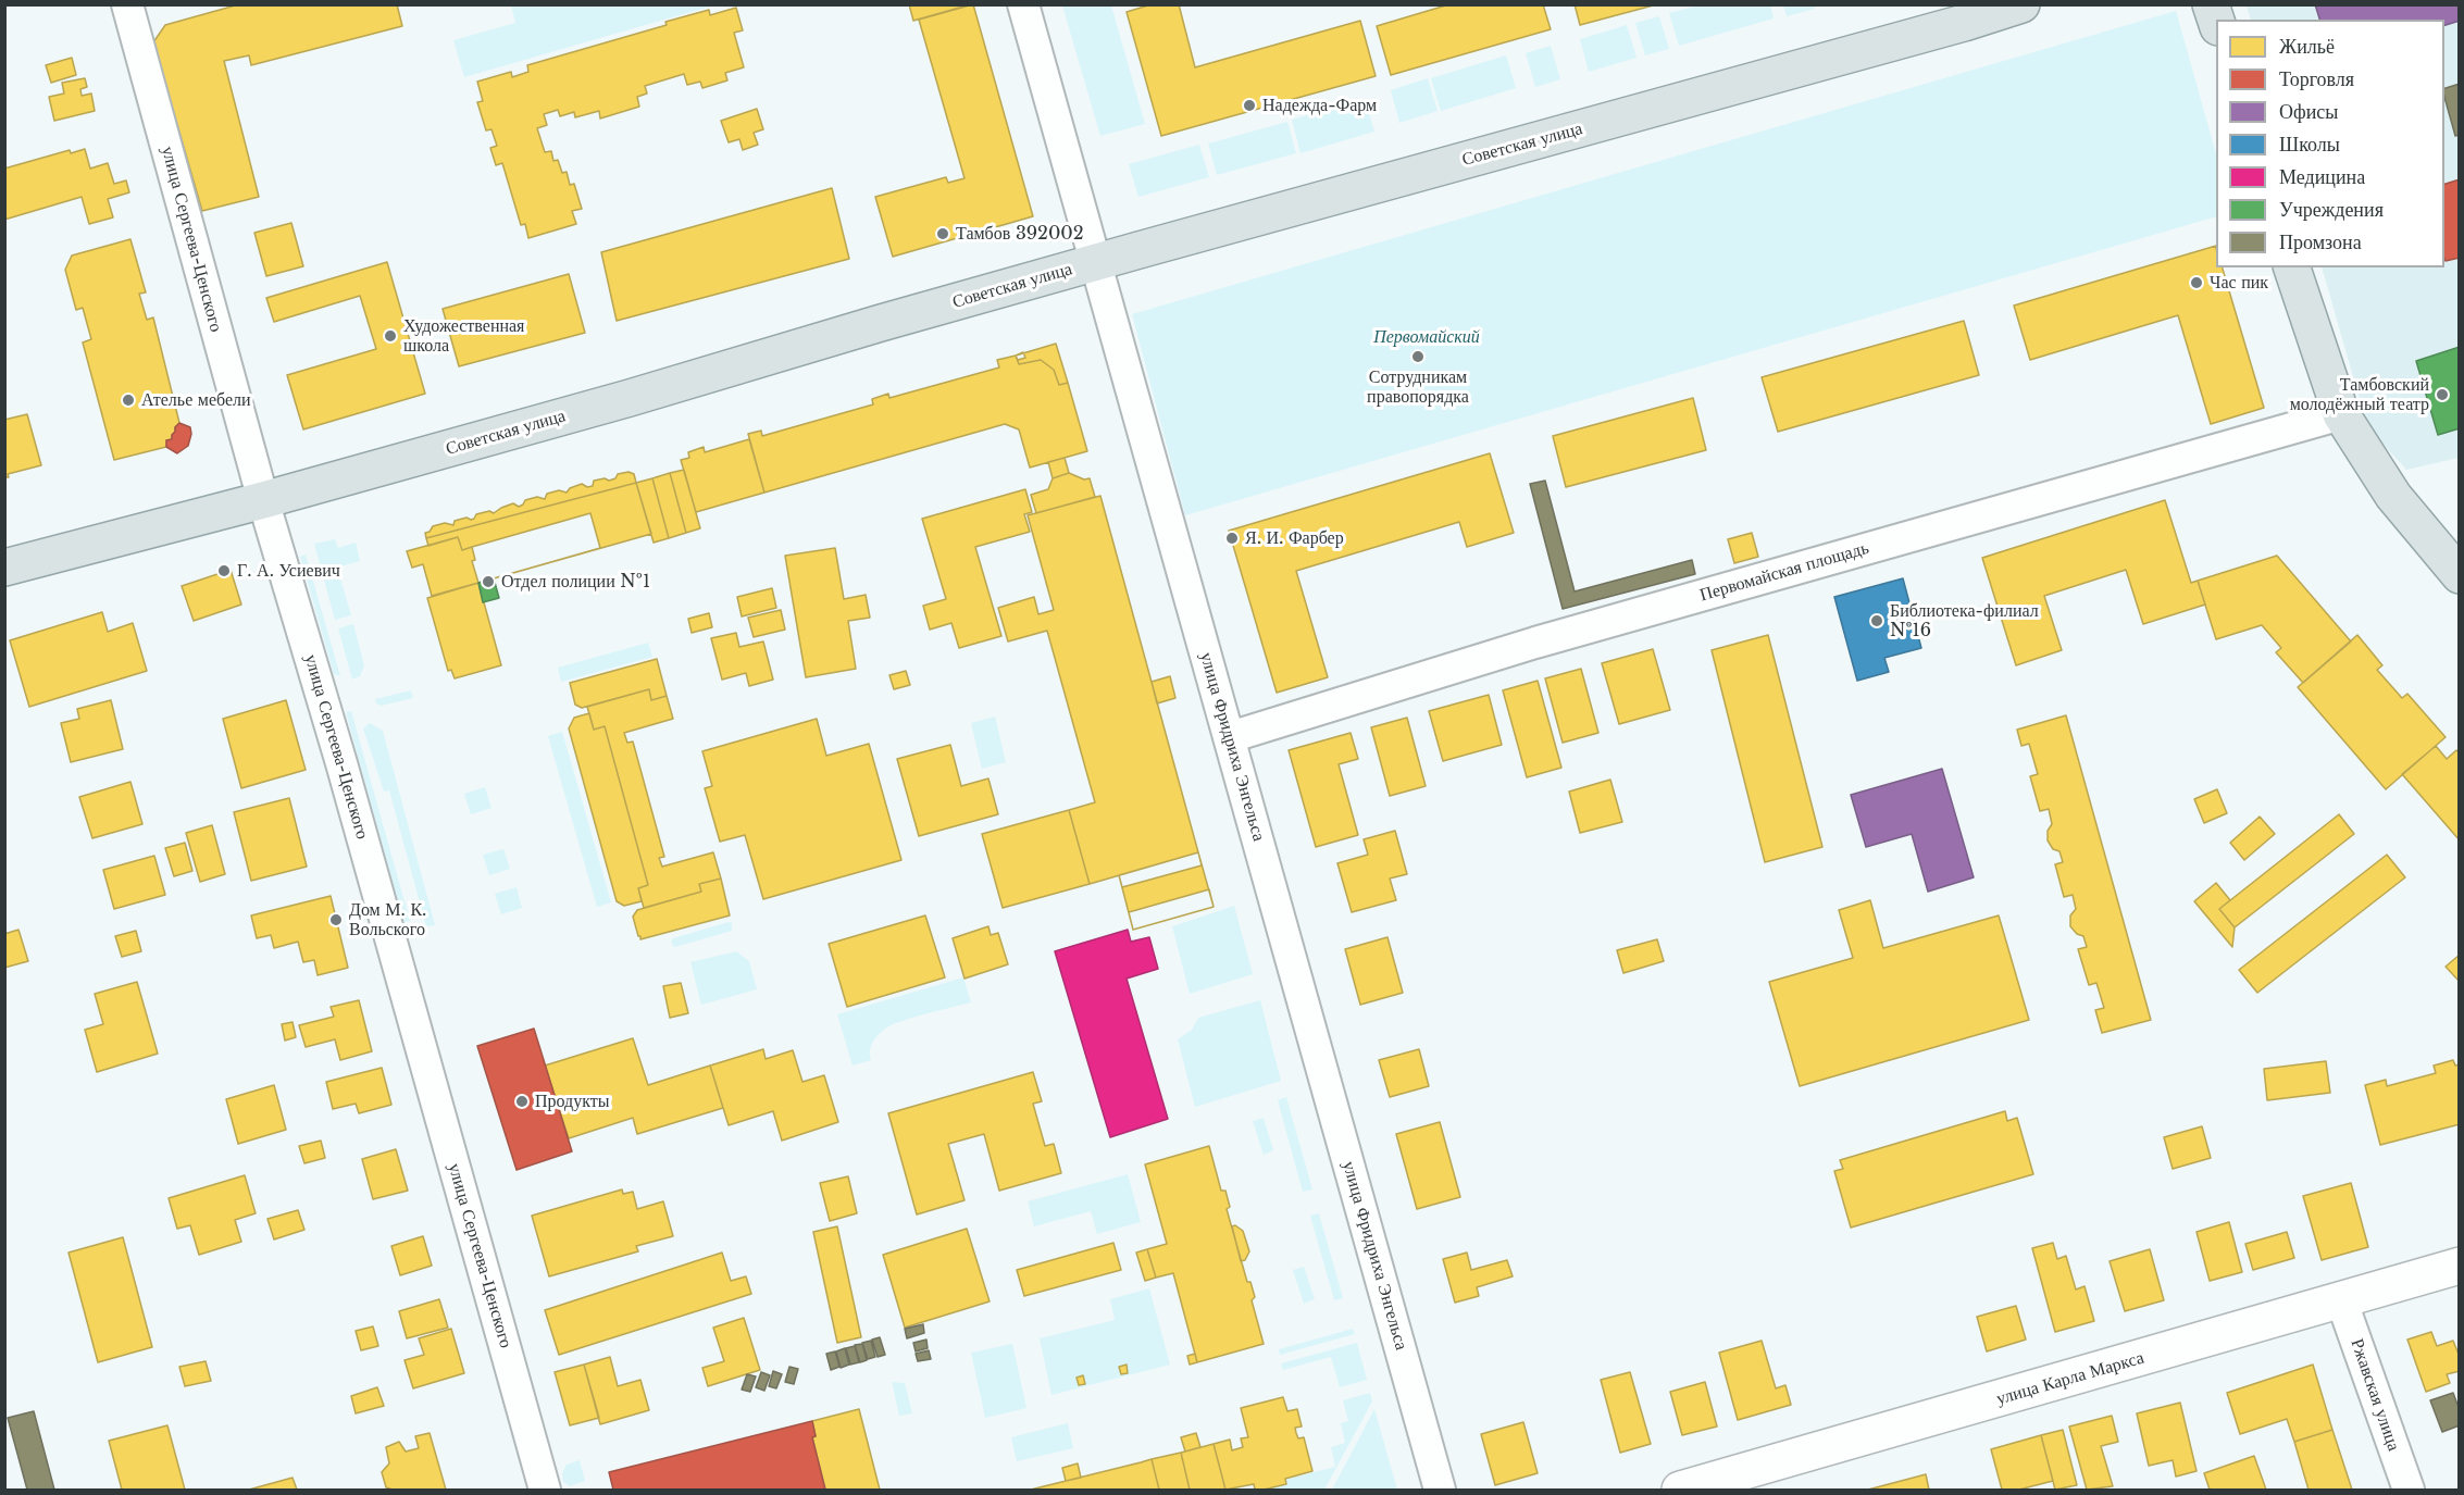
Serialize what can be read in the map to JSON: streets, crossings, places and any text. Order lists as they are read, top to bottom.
{
  "streets": {
    "main road": ["Советская улица", "улица Карла Маркса"],
    "street": [
      "улица Сергеева-Ценского",
      "Первомайская площадь",
      "улица Фридриха Энгельса",
      "Ржавская улица"
    ]
  },
  "crossings": [
    ["Советская улица", "улица Сергеева-Ценского"],
    ["Советская улица", "улица Фридриха Энгельса"],
    ["Первомайская площадь", "улица Фридриха Энгельса"],
    ["улица Карла Маркса", "Ржавская улица"]
  ],
  "parks": ["Первомайский"],
  "places": [
    "Надежда-Фарм",
    "Тамбов 392002",
    "Час пик",
    "Художественная школа",
    "Сотрудникам правопорядка",
    "Тамбовский молодёжный театр",
    "Ателье мебели",
    "Я. И. Фарбер",
    "Г. А. Усиевич",
    "Отдел полиции №1",
    "Библиотека-филиал №16",
    "Дом М. К. Вольского",
    "Продукты"
  ],
  "legend": [
    "Жильё",
    "Торговля",
    "Офисы",
    "Школы",
    "Медицина",
    "Учреждения",
    "Промзона"
  ]
}
